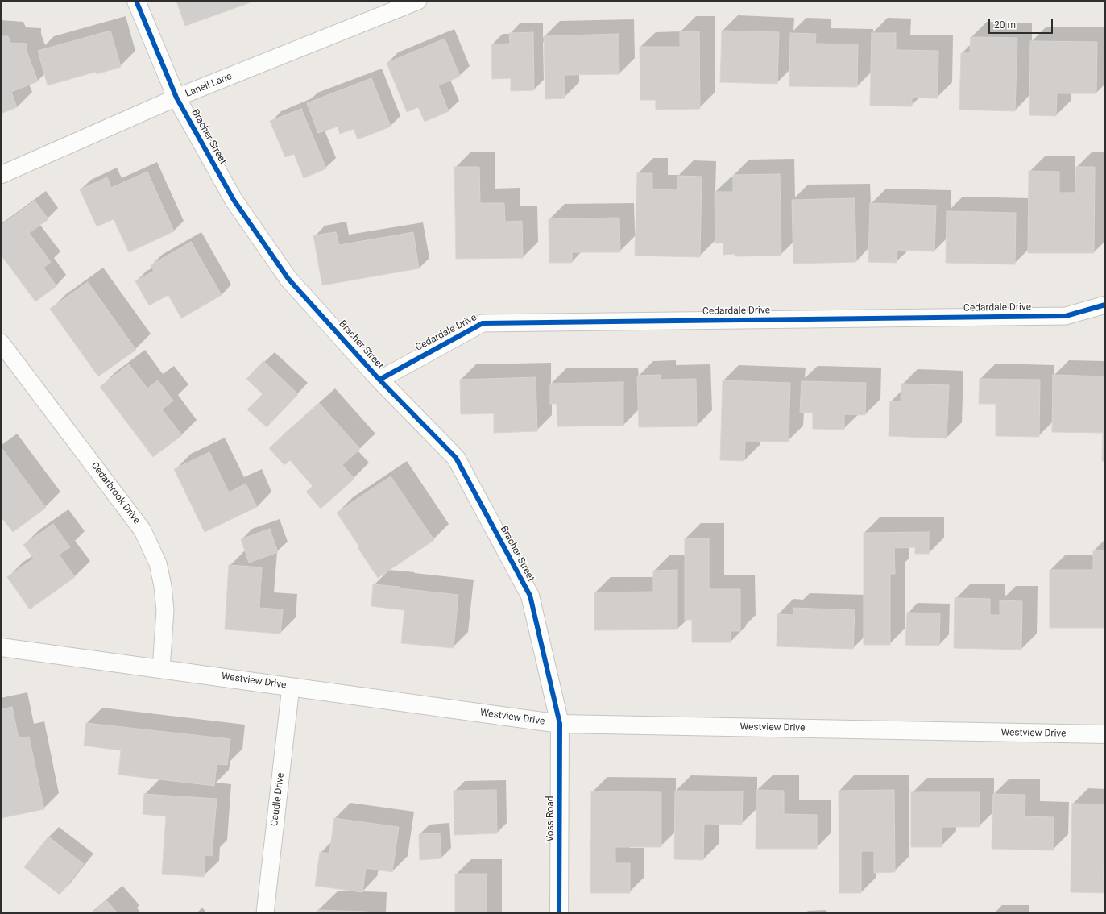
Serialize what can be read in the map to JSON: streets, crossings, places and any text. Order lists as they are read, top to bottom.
{
  "streets": {
    "main road": ["Bracher Street", "Westview Drive", "Voss Road"],
    "street": [
      "Lanell Lane",
      "Cedardale Drive",
      "Cedarbrook Drive",
      "Caudle Drive"
    ]
  },
  "crossings": [
    ["Lanell Lane", "Bracher Street"],
    ["Bracher Street", "Cedardale Drive"],
    ["Bracher Street", "Westview Drive"],
    ["Bracher Street", "Voss Road"],
    ["Cedarbrook Drive", "Westview Drive"],
    ["Westview Drive", "Caudle Drive"],
    ["Westview Drive", "Voss Road"]
  ],
  "scale_bar": "20 m"
}
